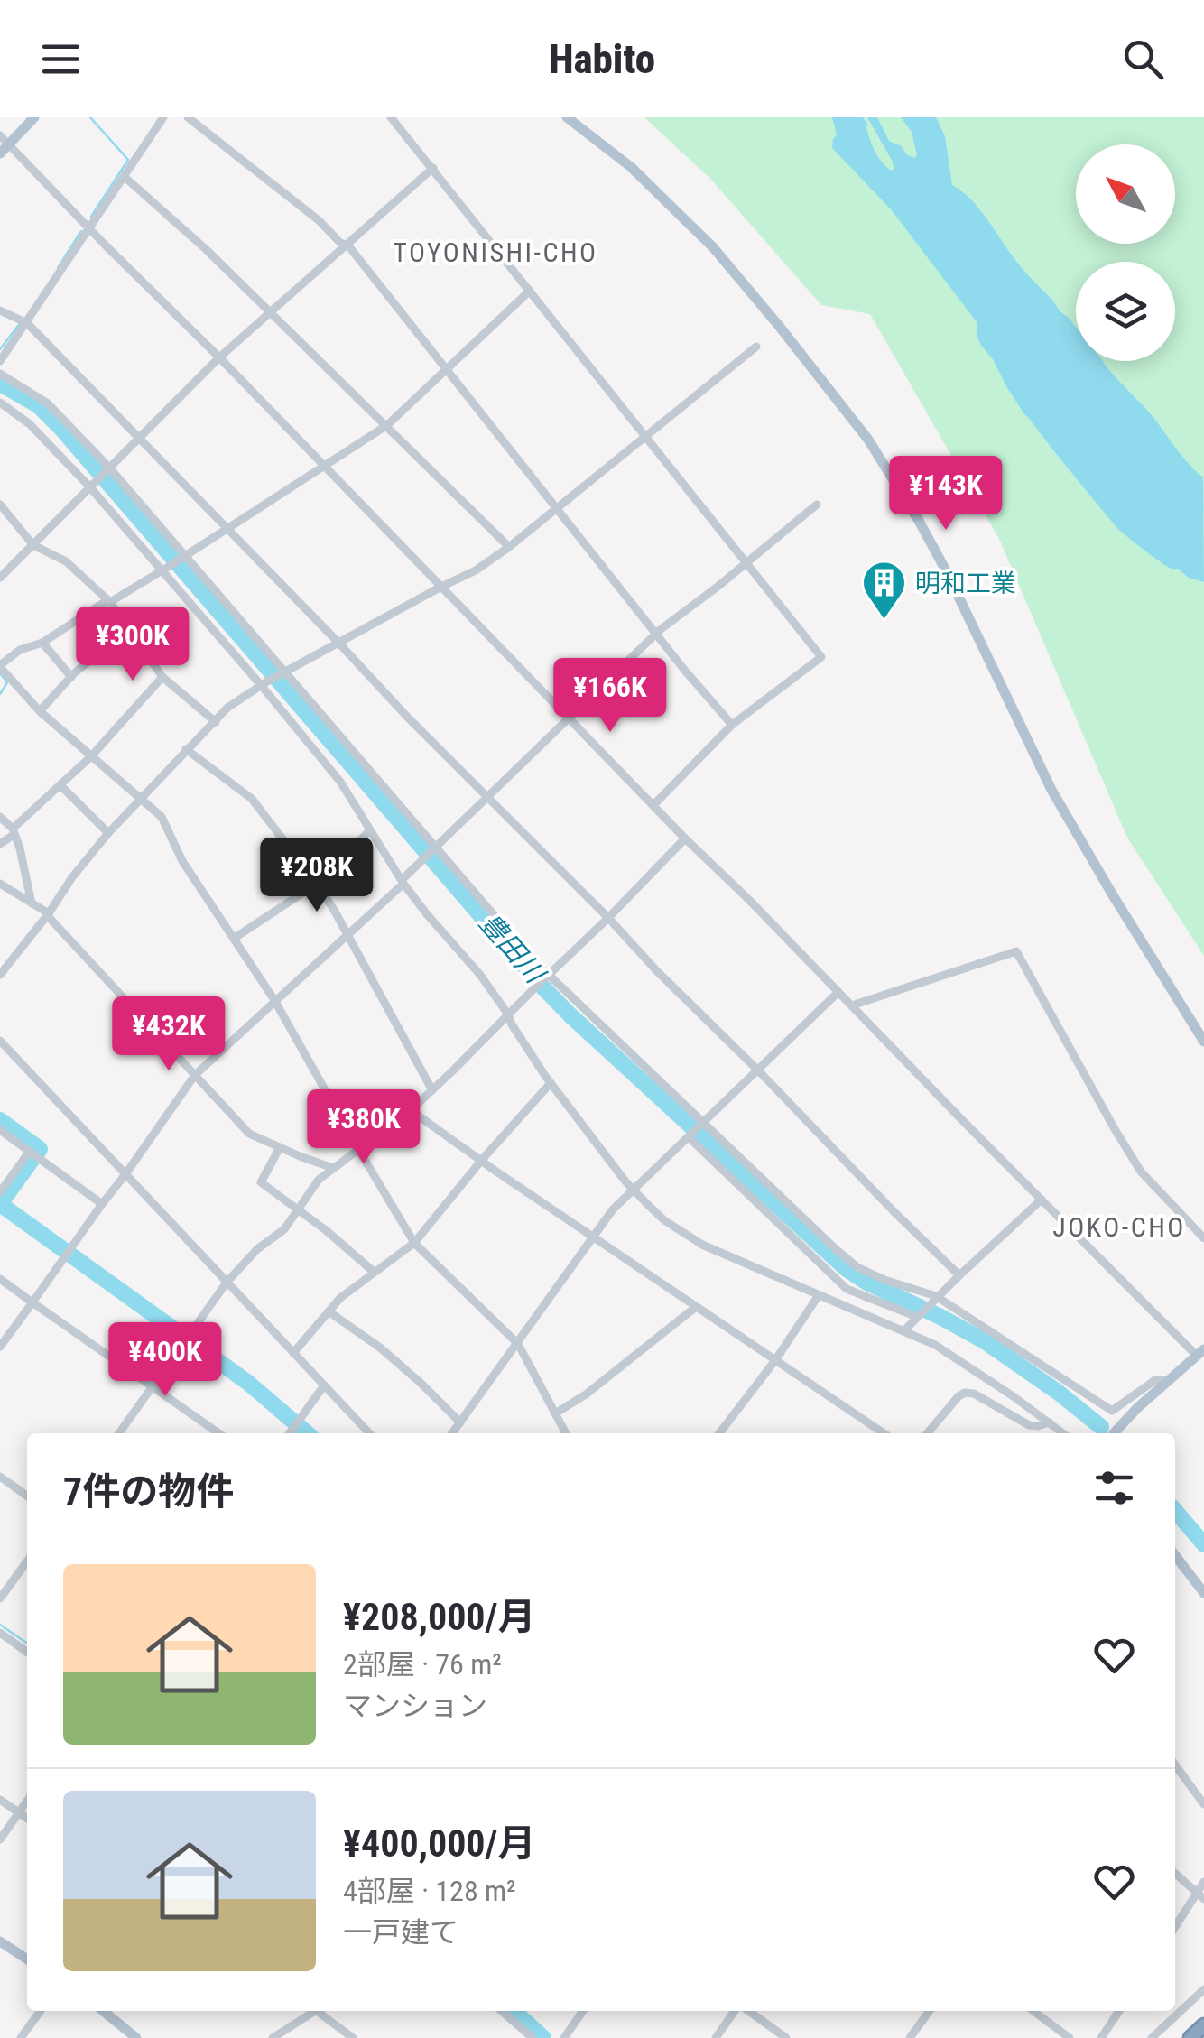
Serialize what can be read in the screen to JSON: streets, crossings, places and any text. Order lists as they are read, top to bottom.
{
  "districts": ["TOYONISHI-CHO", "JOKO-CHO"],
  "water": ["豊田川"],
  "places": {
    "building": ["明和工業"]
  },
  "north": "top left",
  "page": {
    "header": "Habito",
    "price": [
      "¥143K",
      "¥300K",
      "¥166K",
      "¥208K",
      "¥432K",
      "¥380K",
      "¥400K"
    ],
    "heading": "7件の物件",
    "list": [
      {
        "name": "¥208,000/月",
        "note": "2部屋 · 76 m² · マンション"
      },
      {
        "name": "¥400,000/月",
        "note": "4部屋 · 128 m² · 一戸建て"
      }
    ]
  }
}
